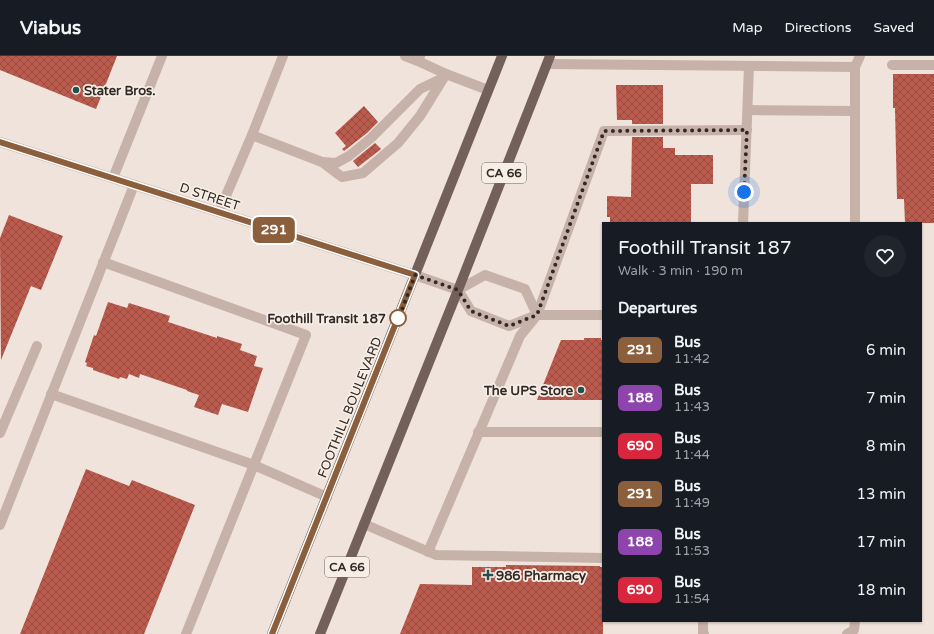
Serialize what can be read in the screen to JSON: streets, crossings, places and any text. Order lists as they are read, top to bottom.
{
  "streets": {
    "main road": ["CA 66", "FOOTHILL BOULEVARD"],
    "street": ["D STREET"]
  },
  "crossings": [
    ["CA 66", "D STREET"],
    ["D STREET", "FOOTHILL BOULEVARD"]
  ],
  "places": {
    "other": ["Stater Bros.", "Foothill Transit 187", "The UPS Store"],
    "health": ["986 Pharmacy"]
  },
  "lines": ["bus line 291"],
  "page": {
    "header": "Viabus",
    "nav": ["Map", "Directions", "Saved"],
    "on_map": "291",
    "heading": [
      ["Foothill Transit 187", "Walk · 3 min · 190 m"],
      "Departures"
    ],
    "list": [
      {
        "mark": "291",
        "name": "Bus",
        "note": "11:42",
        "value": "6 min"
      },
      {
        "mark": "188",
        "name": "Bus",
        "note": "11:43",
        "value": "7 min"
      },
      {
        "mark": "690",
        "name": "Bus",
        "note": "11:44",
        "value": "8 min"
      },
      {
        "mark": "291",
        "name": "Bus",
        "note": "11:49",
        "value": "13 min"
      },
      {
        "mark": "188",
        "name": "Bus",
        "note": "11:53",
        "value": "17 min"
      },
      {
        "mark": "690",
        "name": "Bus",
        "note": "11:54",
        "value": "18 min"
      }
    ]
  }
}
